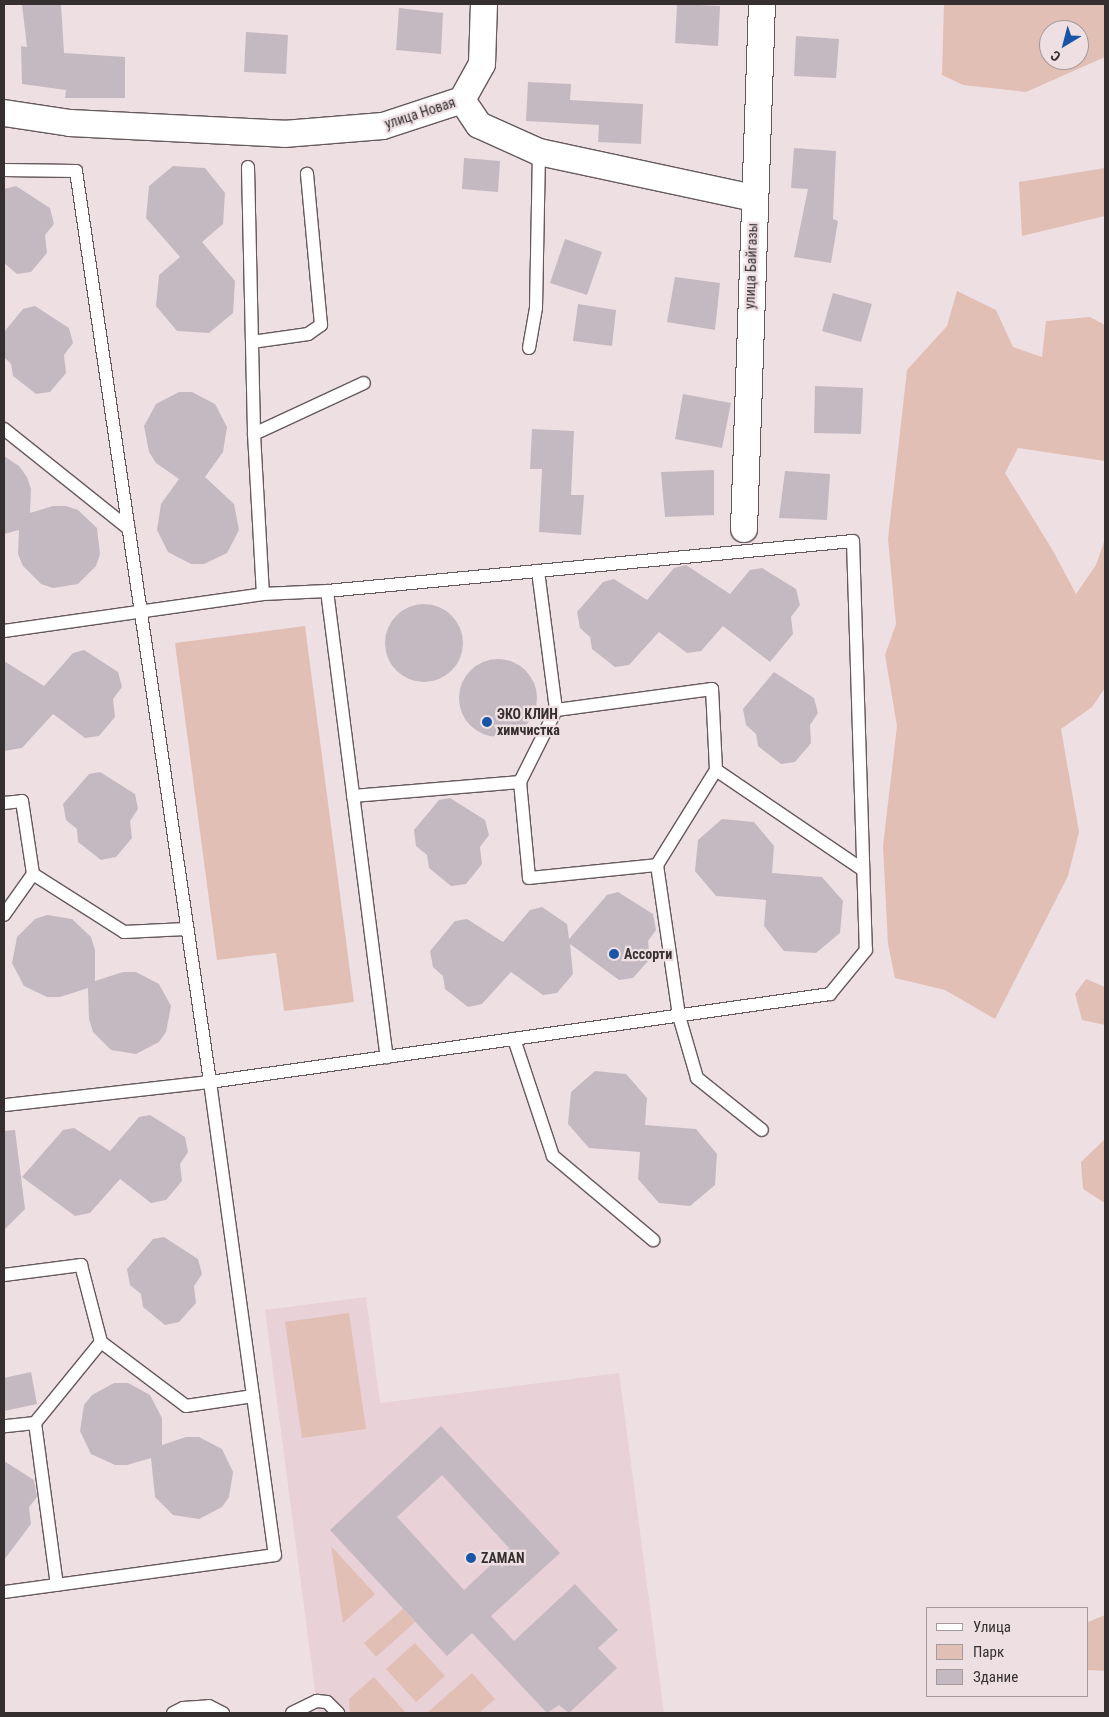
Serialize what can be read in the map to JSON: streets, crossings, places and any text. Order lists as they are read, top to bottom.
{
  "streets": {
    "street": ["улица Новая", "улица Байгазы"]
  },
  "crossings": [
    ["улица Новая", "улица Байгазы"]
  ],
  "places": ["ЭКО КЛИН химчистка", "Ассорти", "ZAMAN"],
  "legend": ["Улица", "Парк", "Здание"],
  "north": "bottom left"
}
